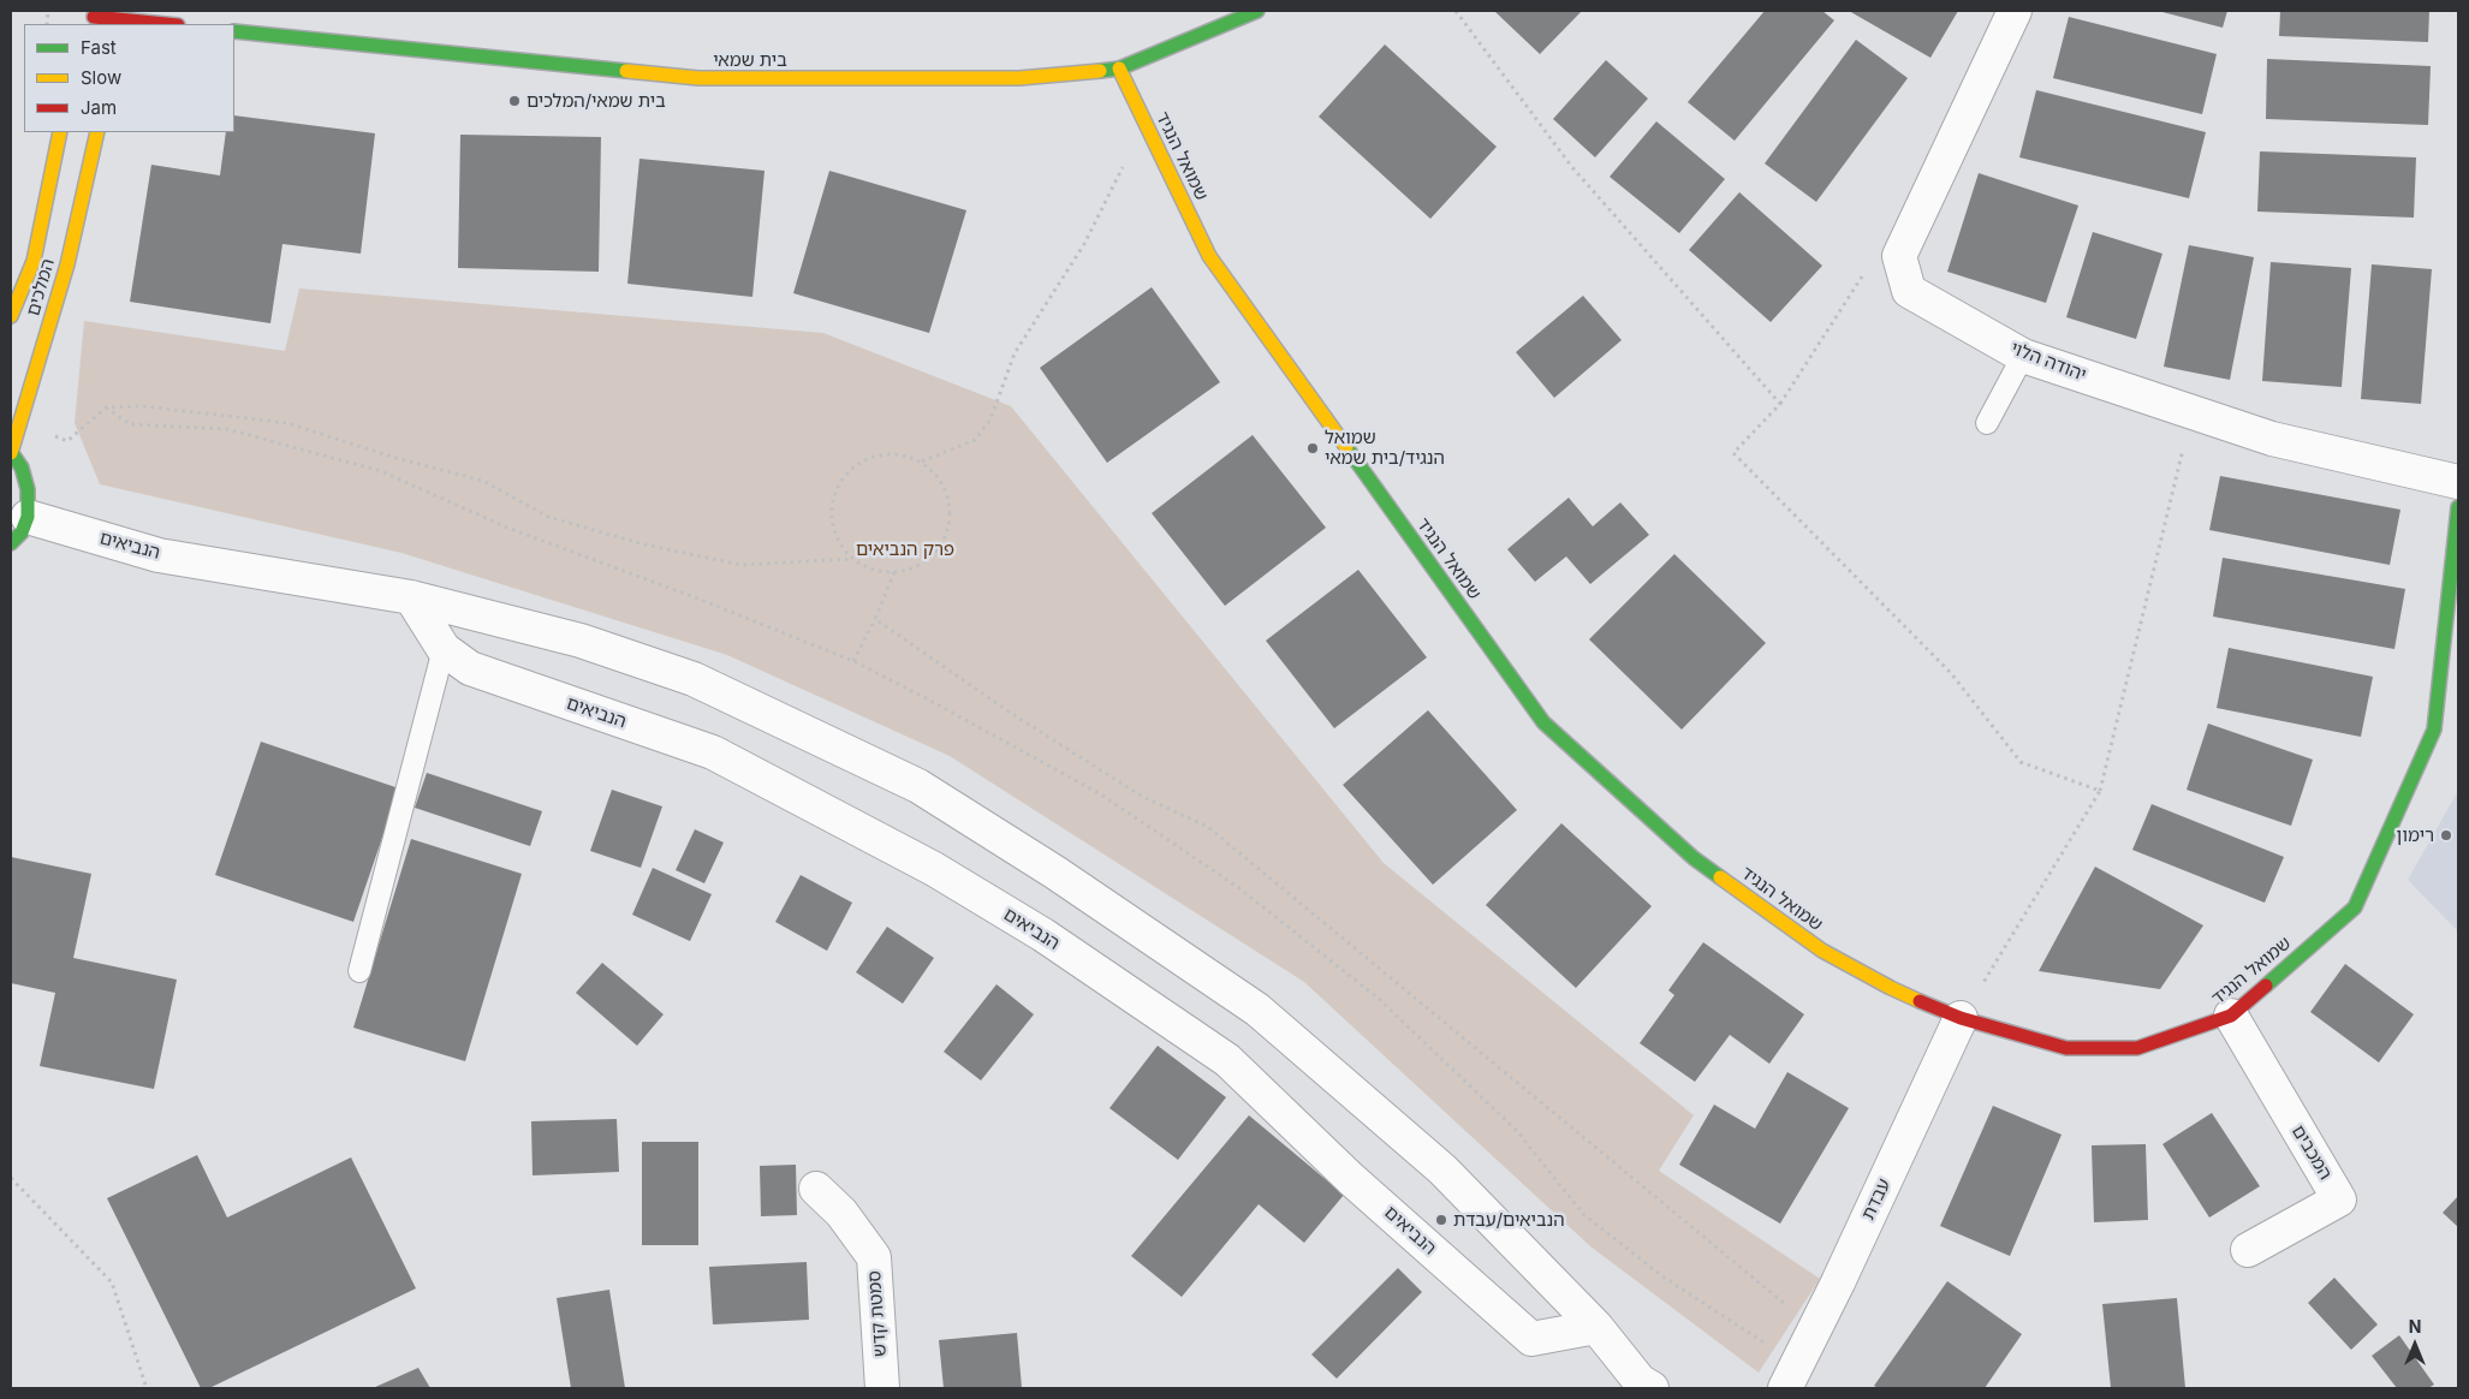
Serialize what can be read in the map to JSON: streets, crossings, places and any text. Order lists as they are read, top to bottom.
{
  "streets": {
    "street": [
      "בית שמאי",
      "שמואל הנגיד",
      "המלכים",
      "יהודה הלוי",
      "הנביאים",
      "המכבים",
      "עבדת",
      "סמטת קדש"
    ]
  },
  "crossings": [
    ["בית שמאי", "שמואל הנגיד"],
    ["שמואל הנגיד", "המכבים"],
    ["שמואל הנגיד", "עבדת"]
  ],
  "parks": ["פרק הנביאים"],
  "places": [
    "בית שמאי/המלכים",
    "שמואל הנגיד/בית שמאי",
    "רימון",
    "הנביאים/עבדת"
  ],
  "legend": ["Fast", "Slow", "Jam"],
  "north": "top"
}
